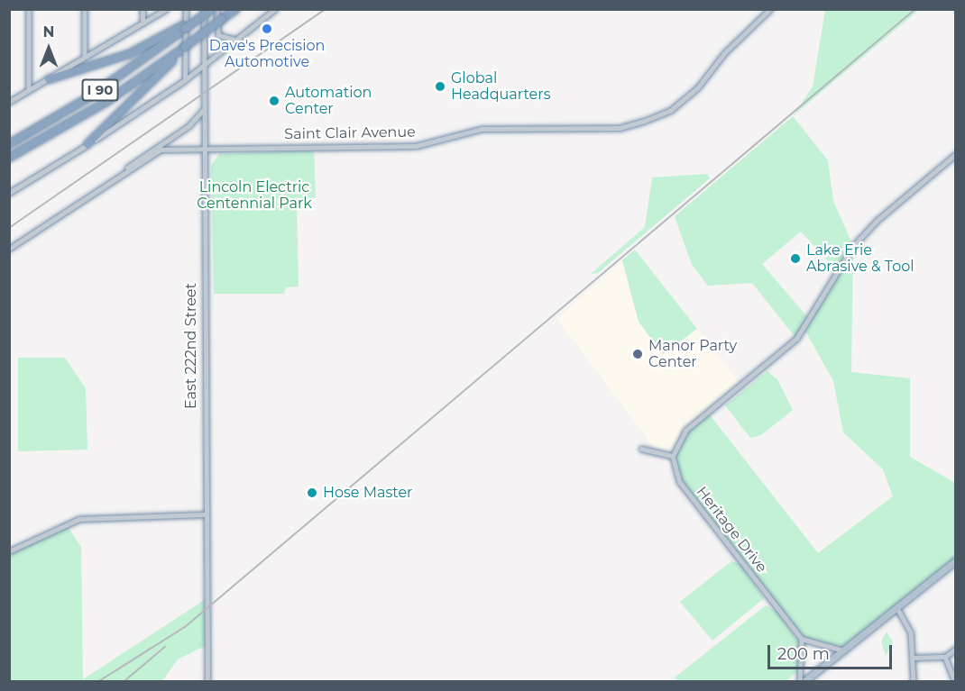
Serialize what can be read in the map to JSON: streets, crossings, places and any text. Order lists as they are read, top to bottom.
{
  "streets": {
    "highway": ["I 90"],
    "street": ["Saint Clair Avenue", "East 222nd Street", "Heritage Drive"]
  },
  "crossings": [
    ["Saint Clair Avenue", "East 222nd Street"]
  ],
  "parks": ["Lincoln Electric Centennial Park"],
  "places": [
    "Dave's Precision Automotive",
    "Global Headquarters",
    "Automation Center",
    "Lake Erie Abrasive & Tool",
    "Manor Party Center",
    "Hose Master"
  ],
  "scale_bar": "200 m",
  "north": "top"
}
